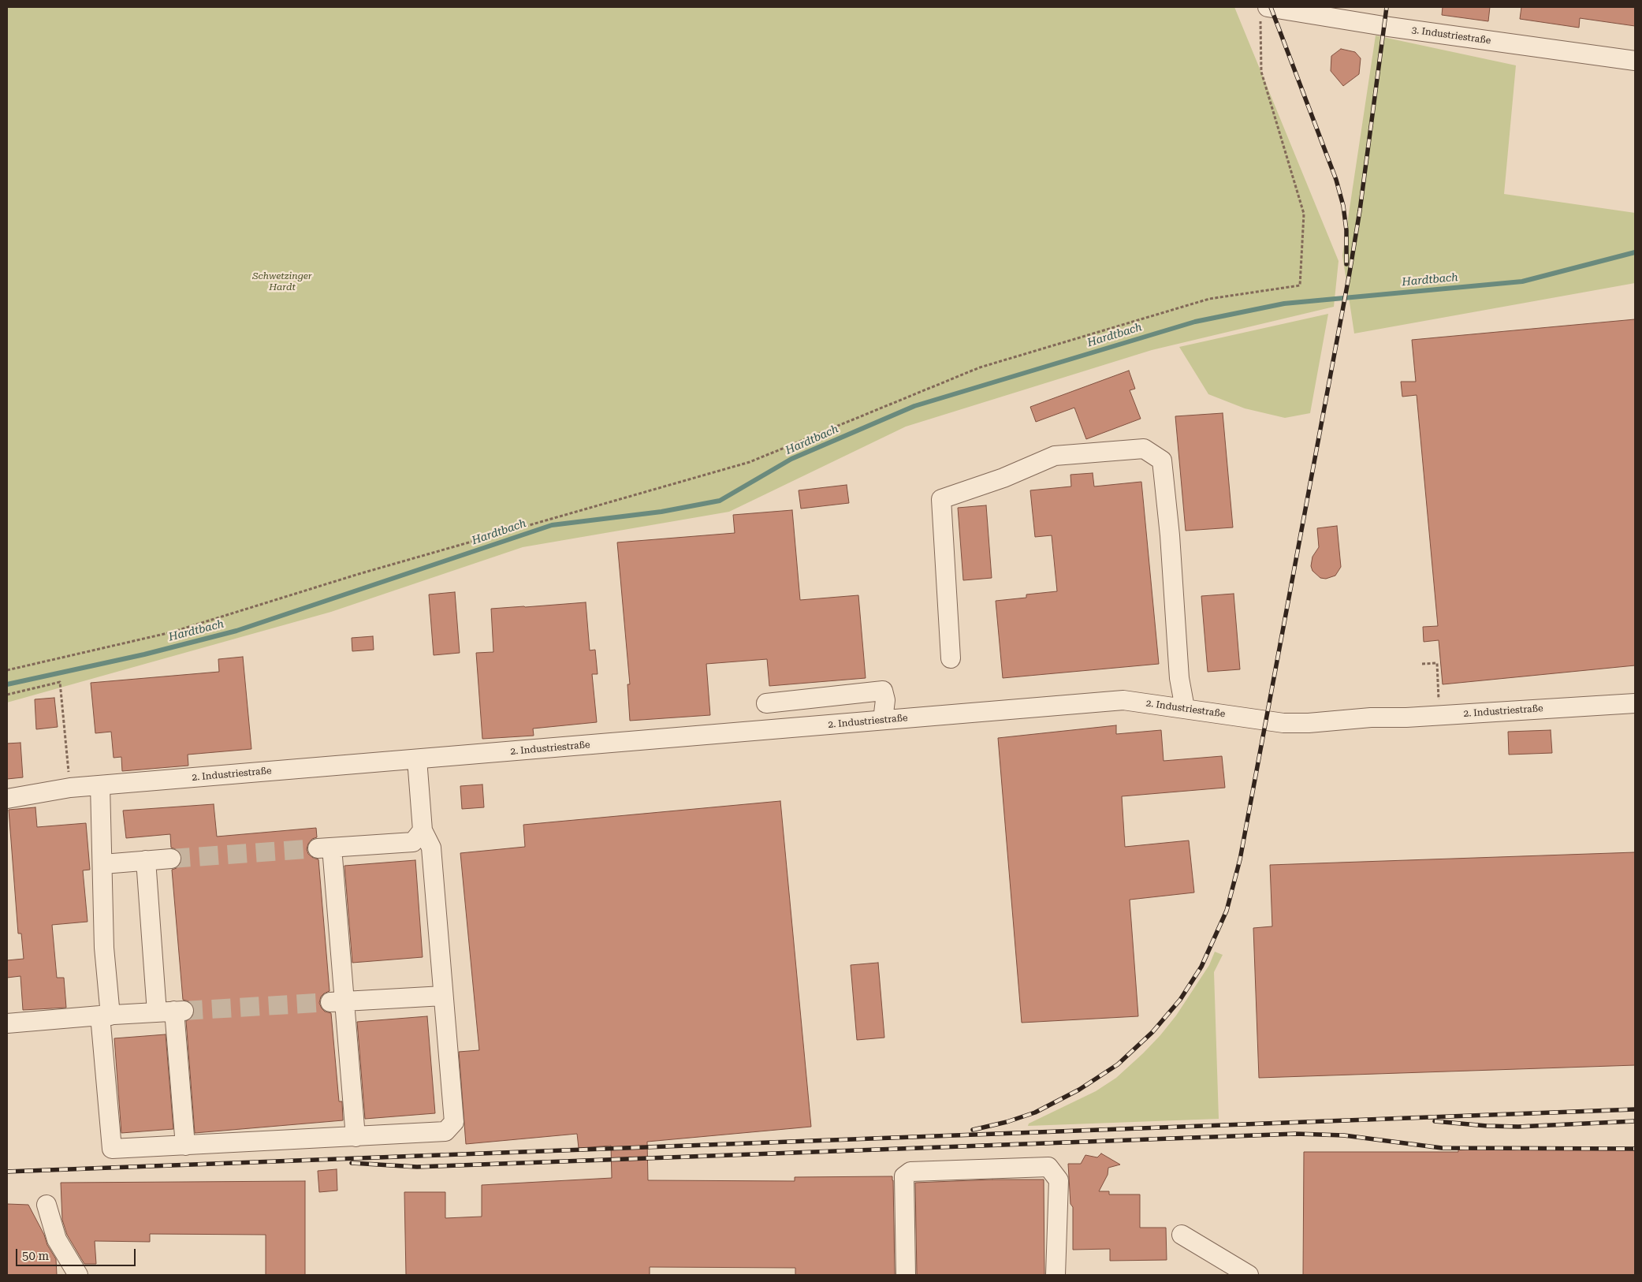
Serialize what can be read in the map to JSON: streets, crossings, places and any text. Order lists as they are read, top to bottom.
{
  "streets": {
    "street": ["3. Industriestraße", "2. Industriestraße"]
  },
  "water": ["Hardtbach"],
  "parks": ["Schwetzinger Hardt"],
  "scale_bar": "50 m"
}
